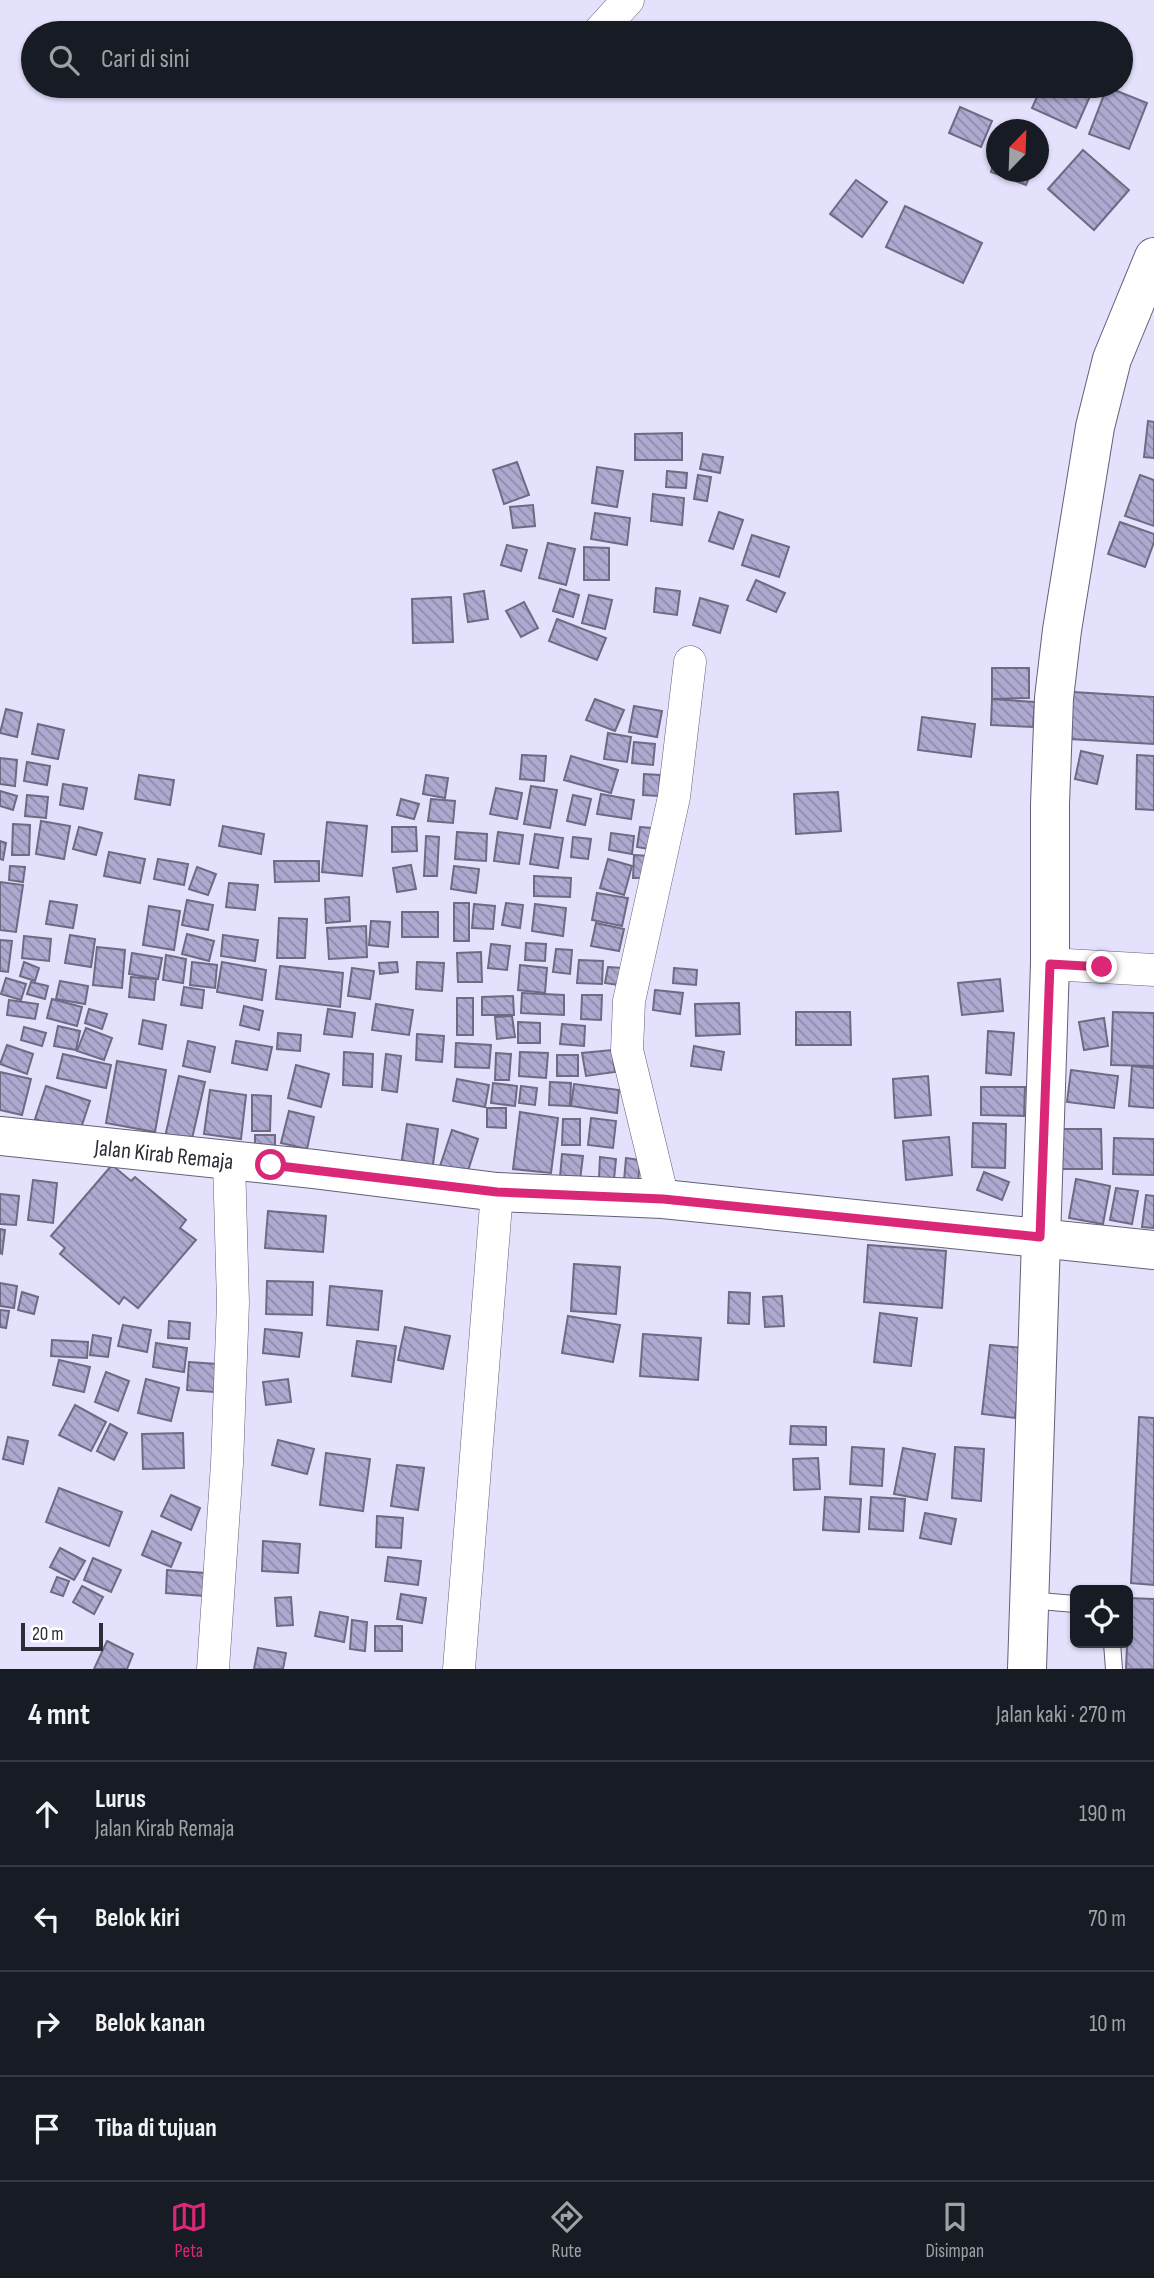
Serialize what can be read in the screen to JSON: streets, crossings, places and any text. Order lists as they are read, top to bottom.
{
  "streets": {
    "street": ["Jalan Kirab Remaja"]
  },
  "scale_bar": "20 m",
  "north": "top right",
  "page": {
    "search": "Cari di sini",
    "scale": "20 m",
    "heading": ["4 mnt", "Jalan kaki · 270 m"],
    "list": [
      ["Lurus", "Jalan Kirab Remaja", "190 m"],
      ["Belok kiri", "70 m"],
      ["Belok kanan", "10 m"],
      "Tiba di tujuan"
    ],
    "nav": ["Peta", "Rute", "Disimpan"]
  }
}
